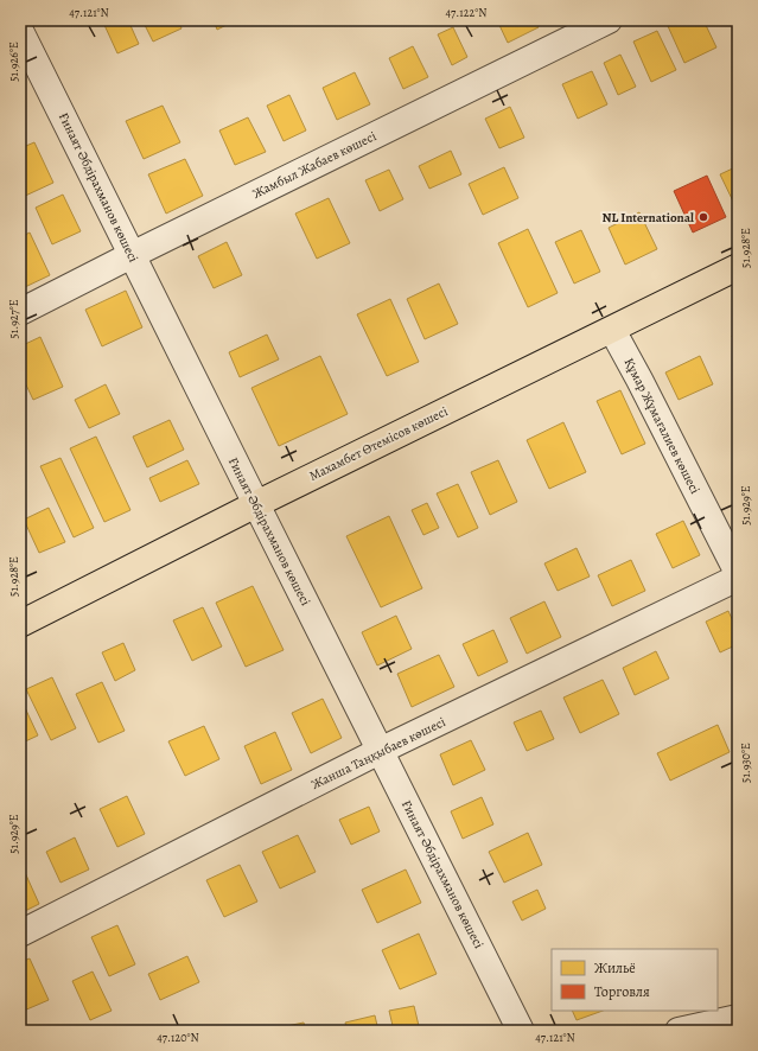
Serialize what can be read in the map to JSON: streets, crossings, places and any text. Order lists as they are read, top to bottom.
{
  "streets": {
    "main road": ["Махамбет Өтемісов көшесі"],
    "street": [
      "Жамбыл Жабаев көшесі",
      "Ғинаят Әбдірахманов көшесі",
      "Құмар Жұмағалиев көшесі",
      "Жанша Таңқыбаев көшесі"
    ]
  },
  "crossings": [
    ["Жамбыл Жабаев көшесі", "Ғинаят Әбдірахманов көшесі"],
    ["Ғинаят Әбдірахманов көшесі", "Махамбет Өтемісов көшесі"],
    ["Ғинаят Әбдірахманов көшесі", "Жанша Таңқыбаев көшесі"],
    ["Құмар Жұмағалиев көшесі", "Махамбет Өтемісов көшесі"]
  ],
  "places": ["NL International"],
  "legend": ["Жильё", "Торговля"],
  "coordinates": [
    "47.121°N",
    "47.122°N",
    "51.926°E",
    "51.928°E",
    "51.927°E",
    "51.929°E",
    "51.930°E",
    "47.120°N"
  ]
}
